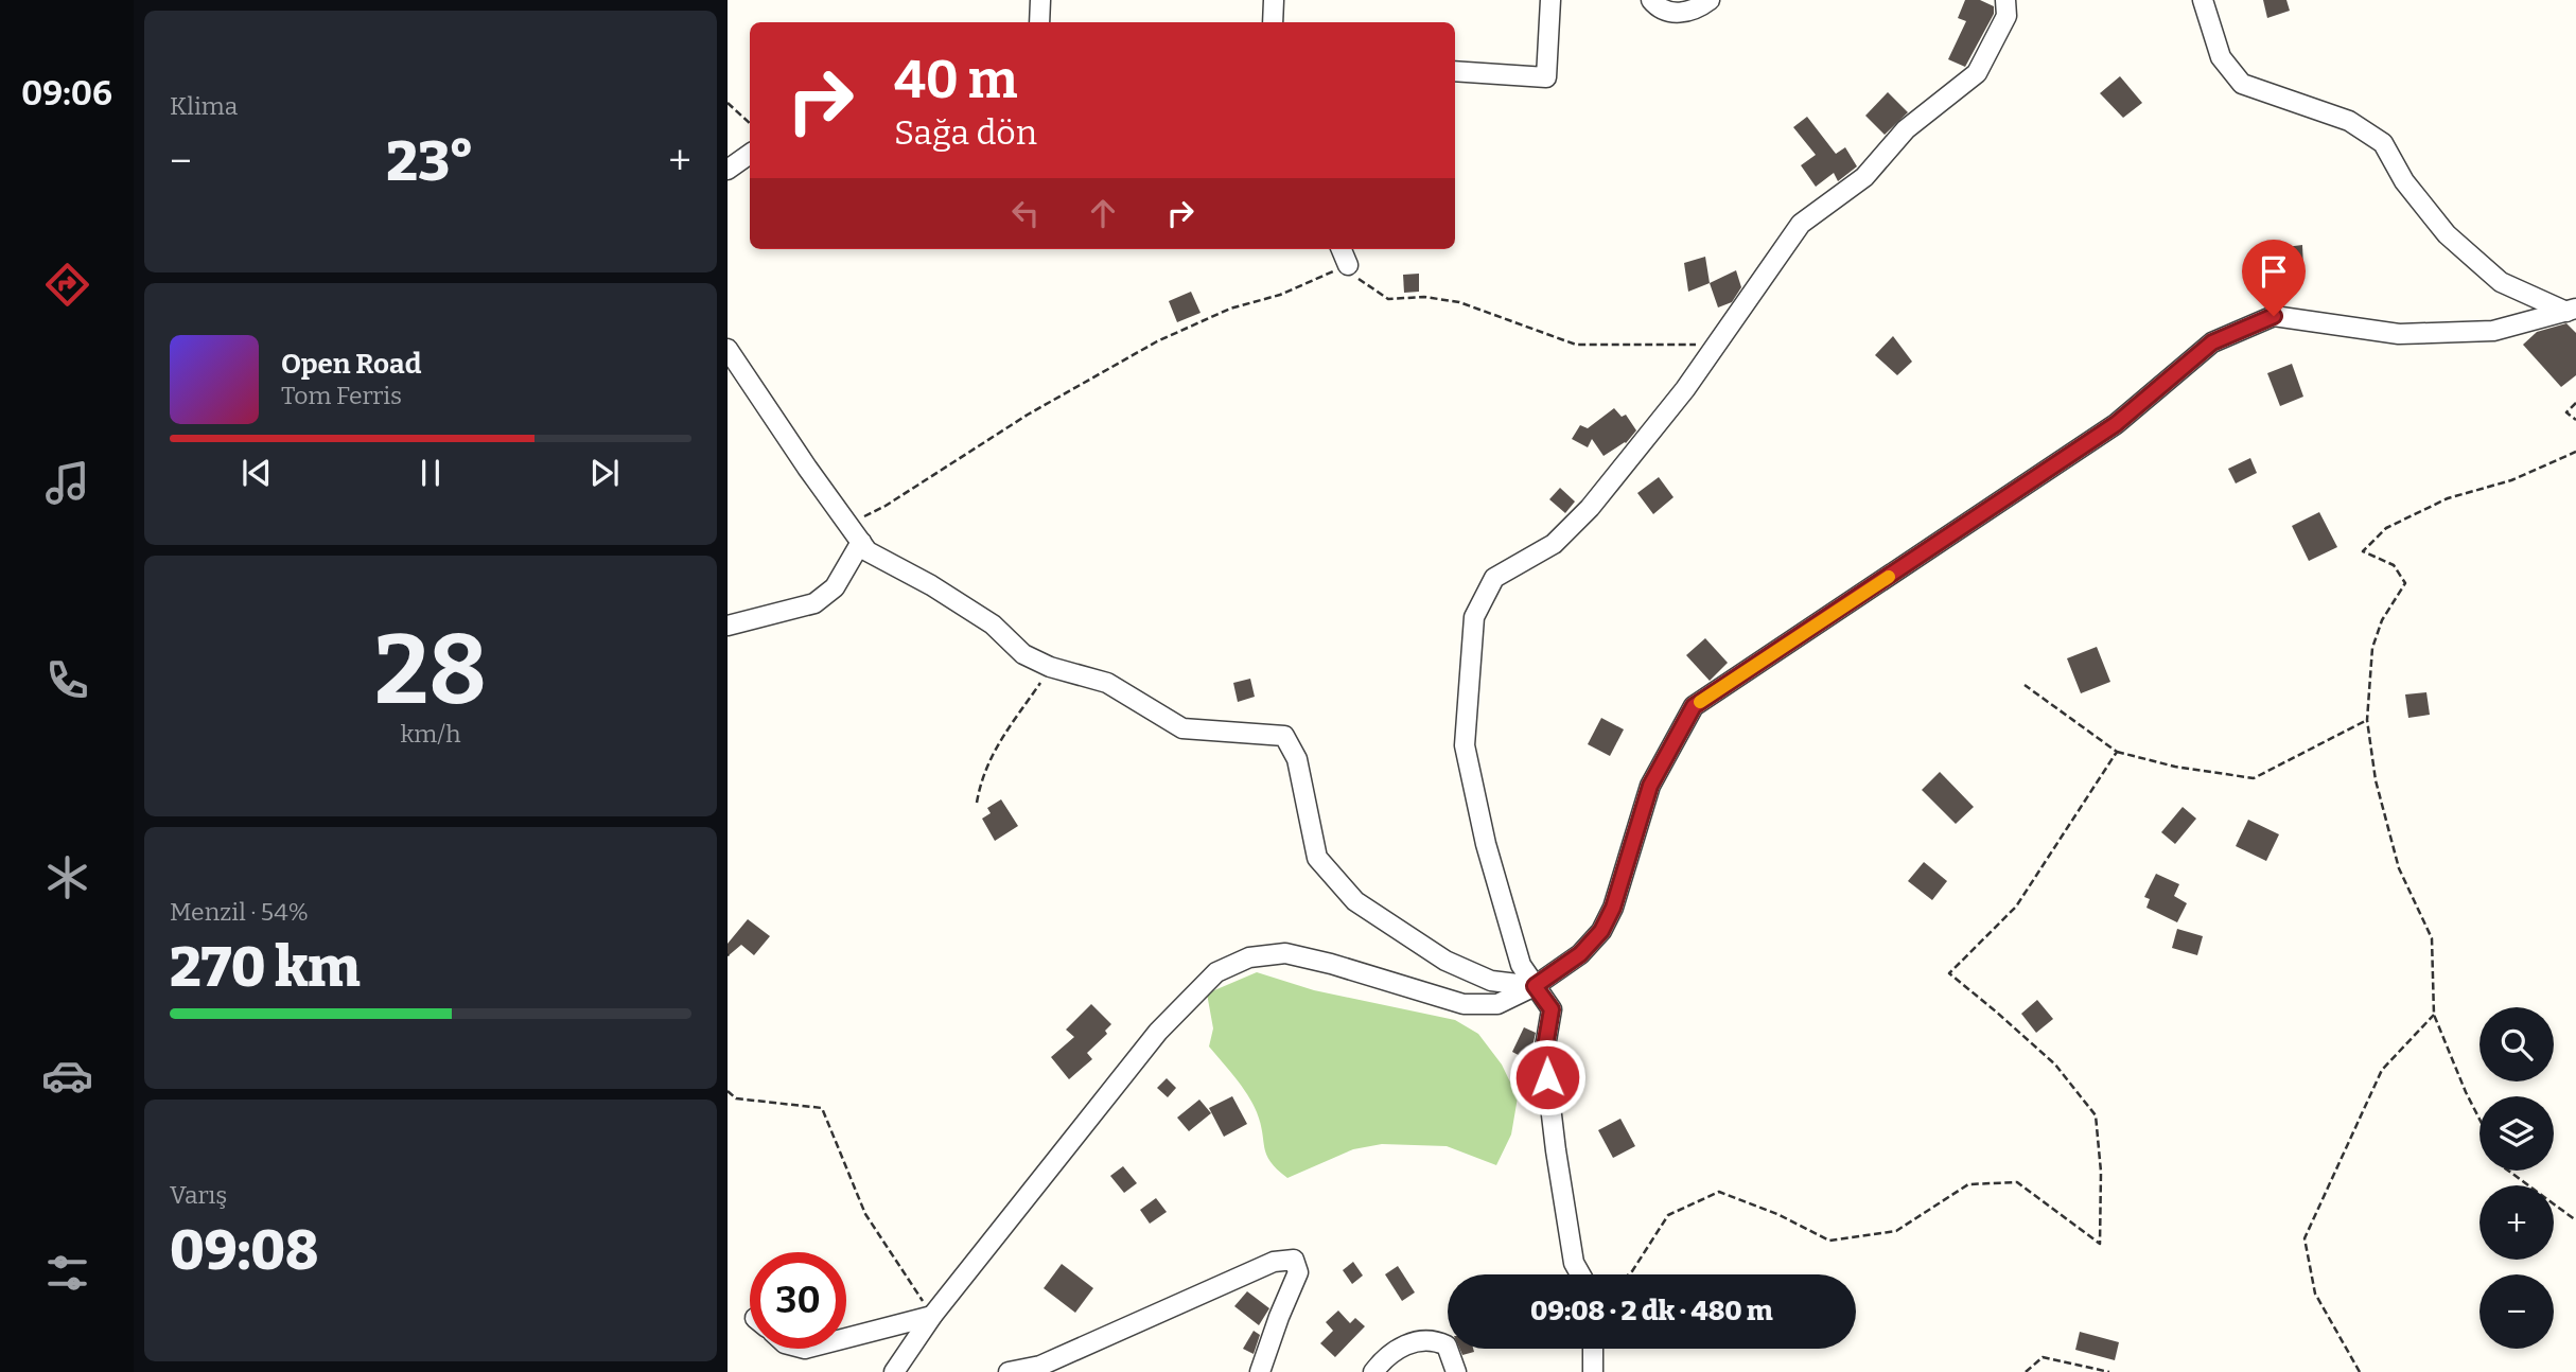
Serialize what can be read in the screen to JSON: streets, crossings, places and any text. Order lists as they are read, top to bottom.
{
  "page": {
    "tabs": "09:06",
    "tile": [
      "Klima",
      ["28", "km/h"],
      ["Menzil · 54%", "270 km"],
      ["Varış", "09:08"]
    ],
    "turn": ["40 m", "Sağa dön"],
    "heat": ["−", "23°", "+"],
    "song": ["Open Road", "Tom Ferris"],
    "map_buttons": ["+", "−"],
    "limit": "30",
    "trip": "09:08 · 2 dk · 480 m"
  }
}
